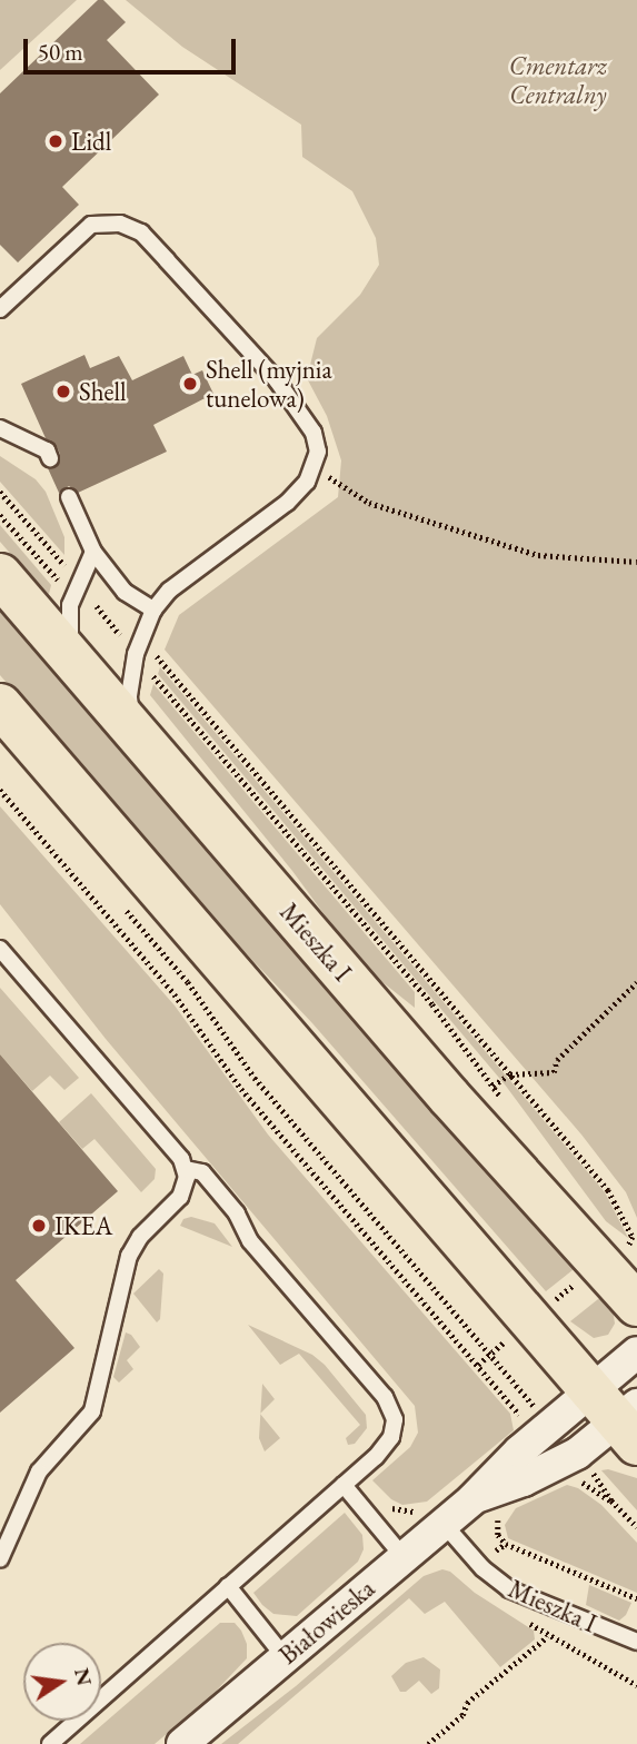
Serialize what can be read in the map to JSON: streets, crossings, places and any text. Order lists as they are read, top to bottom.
{
  "streets": {
    "main road": ["Mieszka I"],
    "street": ["Białowieska"]
  },
  "crossings": [
    ["Mieszka I", "Białowieska"]
  ],
  "parks": ["Cmentarz Centralny"],
  "places": [
    "Lidl",
    "Shell (myjnia tunelowa)",
    "Shell",
    "IKEA"
  ],
  "scale_bar": "50 m",
  "north": "right"
}
